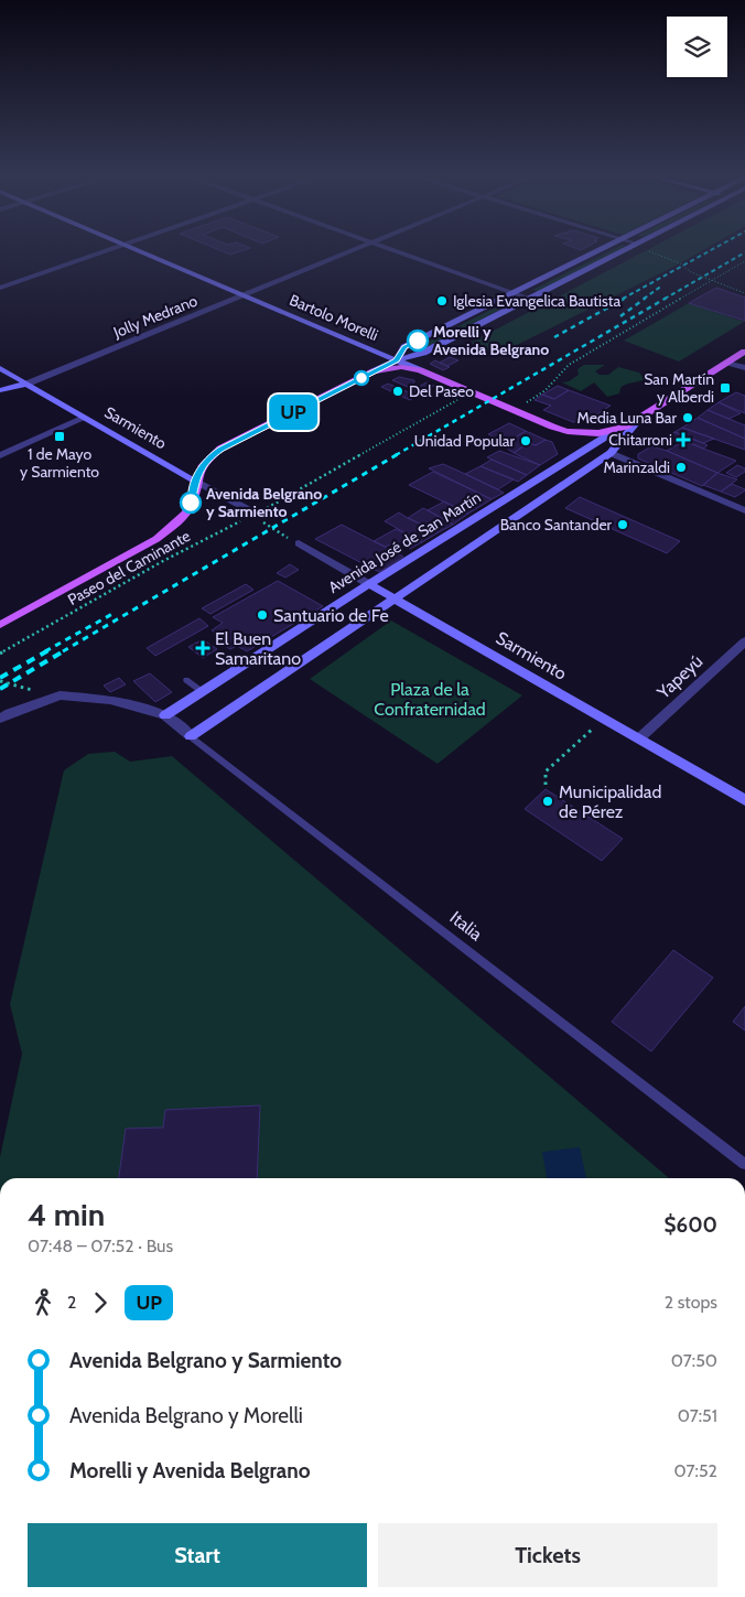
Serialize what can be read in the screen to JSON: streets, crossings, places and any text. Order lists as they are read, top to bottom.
{
  "streets": {
    "main road": ["Bartolo Morelli", "Avenida José de San Martín"],
    "street": [
      "Jolly Medrano",
      "Sarmiento",
      "Yapeyú",
      "Italia"
    ],
    "path": ["Paseo del Caminante"]
  },
  "crossings": [
    ["Jolly Medrano", "Bartolo Morelli"],
    ["Jolly Medrano", "Sarmiento"],
    ["Bartolo Morelli", "Avenida José de San Martín"],
    ["Bartolo Morelli", "Paseo del Caminante"],
    ["Sarmiento", "Avenida José de San Martín"],
    ["Sarmiento", "Paseo del Caminante"],
    ["Sarmiento", "Yapeyú"],
    ["Avenida José de San Martín", "Italia"]
  ],
  "parks": ["Plaza de la Confraternidad"],
  "places": {
    "other": [
      "Iglesia Evangelica Bautista",
      "Morelli y Avenida Belgrano",
      "Del Paseo",
      "Media Luna Bar",
      "Unidad Popular",
      "Marinzaldi",
      "Avenida Belgrano y Sarmiento",
      "Banco Santander",
      "Santuario de Fe",
      "Municipalidad de Pérez"
    ],
    "transit": ["San Martín y Alberdi", "1 de Mayo y Sarmiento"],
    "health": ["Chitarroni", "El Buen Samaritano"]
  },
  "lines": ["bus line UP"],
  "page": {
    "on_map": "UP",
    "heading": ["4 min", "07:48 – 07:52 · Bus", "$600"],
    "legs": ["2", "UP", "2 stops"],
    "list": [
      {
        "name": "Avenida Belgrano y Sarmiento",
        "value": "07:50"
      },
      {
        "name": "Avenida Belgrano y Morelli",
        "value": "07:51"
      },
      {
        "name": "Morelli y Avenida Belgrano",
        "value": "07:52"
      }
    ],
    "buttons": ["Start", "Tickets"]
  }
}
